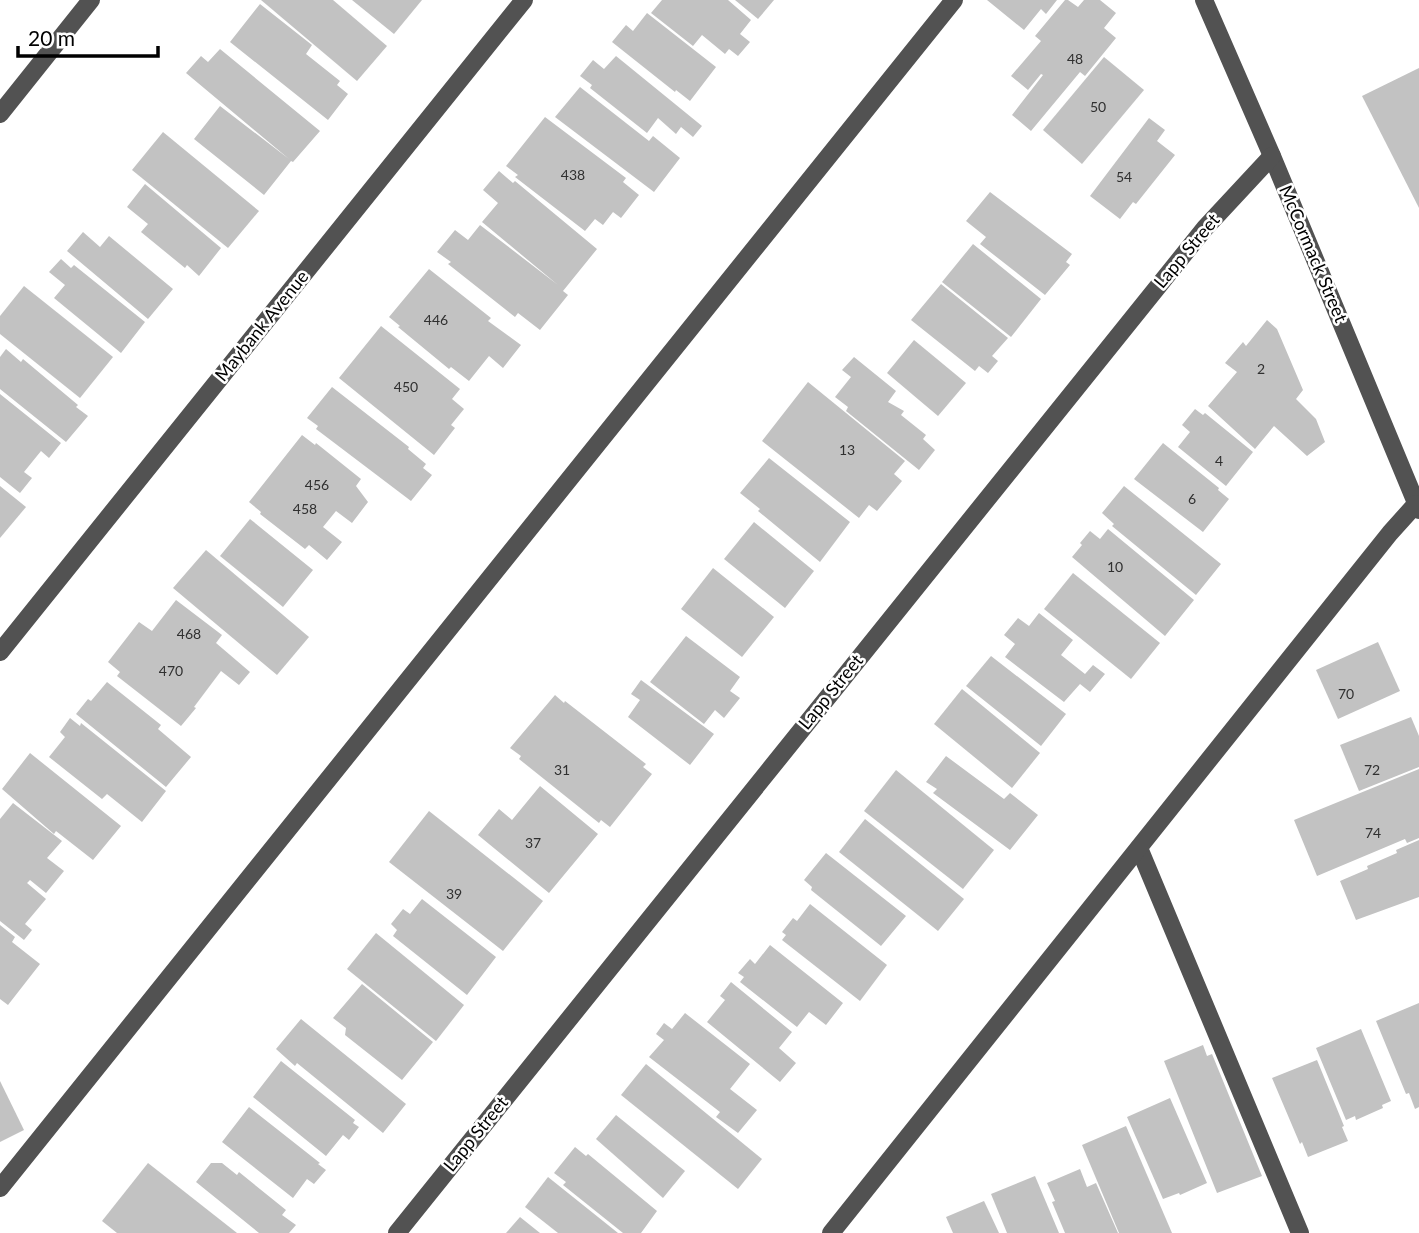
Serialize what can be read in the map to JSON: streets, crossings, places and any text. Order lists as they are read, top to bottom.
{
  "streets": {
    "street": ["Lapp Street", "McCormack Street", "Maybank Avenue"]
  },
  "crossings": [
    ["Lapp Street", "McCormack Street"]
  ],
  "house_numbers": [
    "48",
    "50",
    "438",
    "54",
    "446",
    "2",
    "450",
    "13",
    "4",
    "456",
    "6",
    "458",
    "10",
    "468",
    "470",
    "70",
    "31",
    "72",
    "74",
    "37",
    "39"
  ],
  "scale_bar": "20 m"
}
